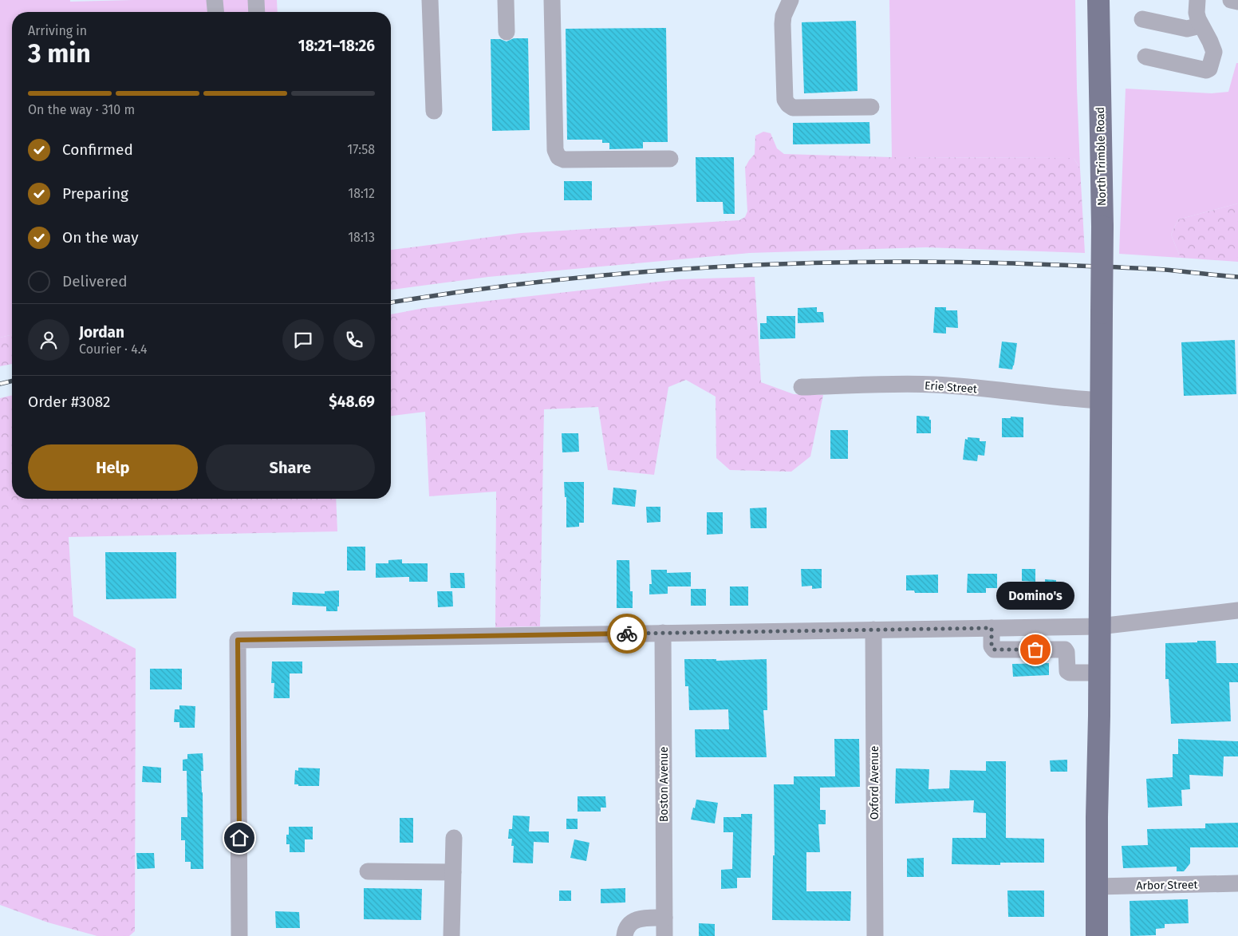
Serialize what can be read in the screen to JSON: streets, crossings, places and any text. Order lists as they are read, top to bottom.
{
  "streets": {
    "main road": ["North Trimble Road"],
    "street": [
      "Erie Street",
      "Oxford Avenue",
      "Boston Avenue",
      "Arbor Street"
    ]
  },
  "crossings": [
    ["North Trimble Road", "Erie Street"],
    ["North Trimble Road", "Arbor Street"]
  ],
  "places": ["Domino's"],
  "page": {
    "heading": ["3 min", "Arriving in", "18:21–18:26"],
    "panel": [
      "Jordan",
      "Courier · 4.4",
      "Order #3082",
      "$48.69"
    ],
    "bar": "On the way · 310 m",
    "list": [
      ["Confirmed", "17:58"],
      ["Preparing", "18:12"],
      ["On the way", "18:13"],
      "Delivered"
    ],
    "buttons": ["Help", "Share"],
    "bubble": "Domino's"
  }
}
